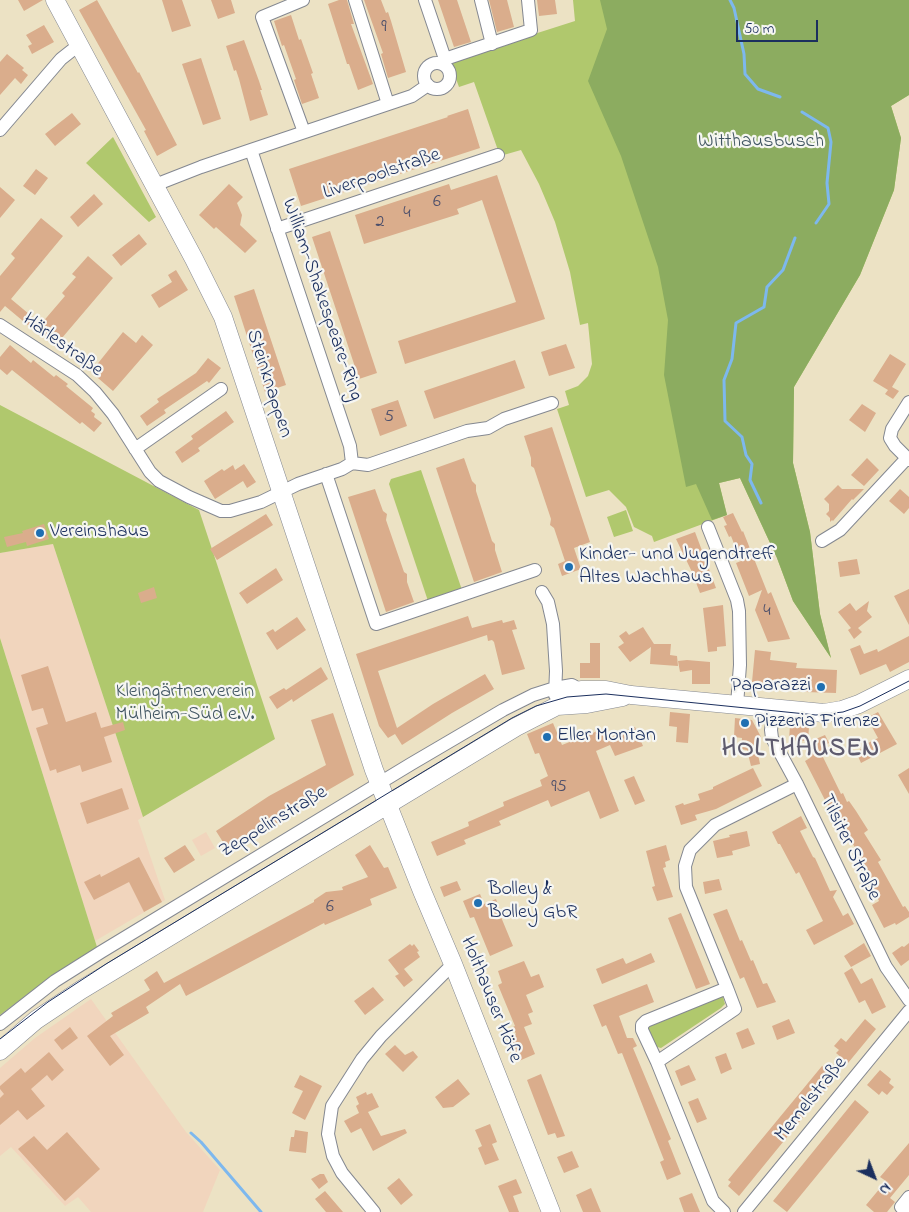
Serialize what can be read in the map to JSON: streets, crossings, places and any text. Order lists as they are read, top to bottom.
{
  "streets": {
    "street": [
      "Liverpoolstraße",
      "William-Shakespeare-Ring",
      "Härlestraße",
      "Steinknappen",
      "Zeppelinstraße",
      "Tilsiter Straße",
      "Holthauser Höfe",
      "Memelstraße"
    ]
  },
  "crossings": [
    ["Liverpoolstraße", "William-Shakespeare-Ring"],
    ["Härlestraße", "Steinknappen"],
    ["Steinknappen", "Zeppelinstraße"],
    ["Steinknappen", "Holthauser Höfe"],
    ["Zeppelinstraße", "Tilsiter Straße"],
    ["Zeppelinstraße", "Holthauser Höfe"]
  ],
  "districts": ["HOLTHAUSEN"],
  "parks": ["Witthausbusch", "Kleingärtnerverein Mülheim-Süd e.V."],
  "places": [
    "Vereinshaus",
    "Kinder- und Jugendtreff Altes Wachhaus",
    "Paparazzi",
    "Pizzeria Firenze",
    "Eller Montan",
    "Bolley & Bolley GbR"
  ],
  "house_numbers": [
    "9",
    "6",
    "4",
    "2",
    "5",
    "4",
    "95",
    "6"
  ],
  "scale_bar": "50 m",
  "north": "bottom right"
}
